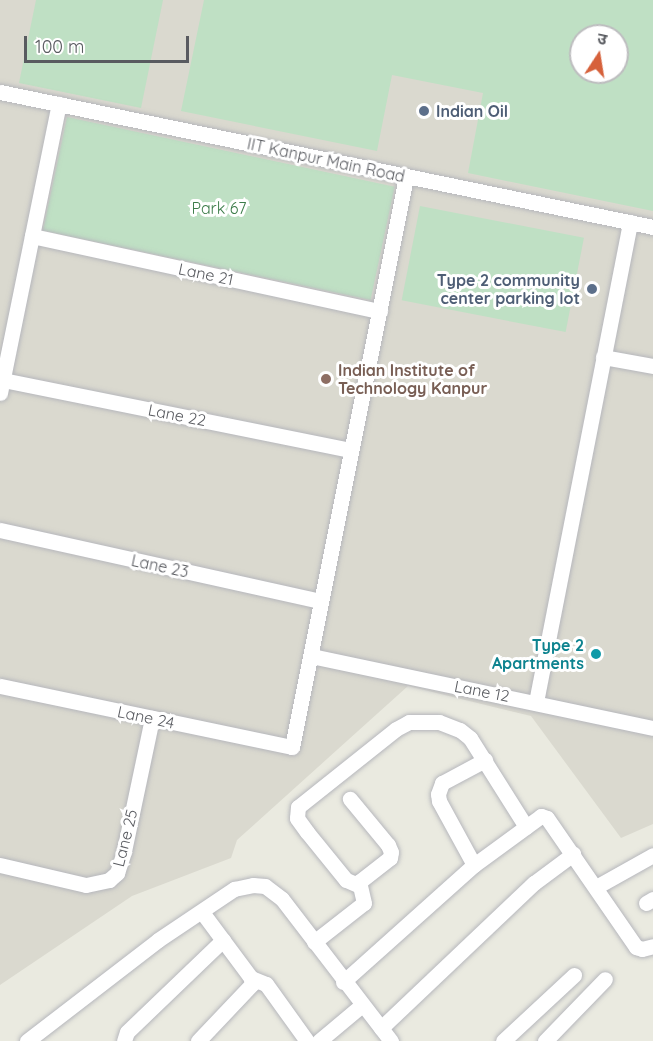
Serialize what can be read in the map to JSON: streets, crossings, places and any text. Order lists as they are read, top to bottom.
{
  "streets": {
    "street": [
      "IIT Kanpur Main Road",
      "Lane 21",
      "Lane 22",
      "Lane 23",
      "Lane 12",
      "Lane 24",
      "Lane 25"
    ]
  },
  "crossings": [
    ["Lane 12", "Lane 24"],
    ["Lane 24", "Lane 25"]
  ],
  "parks": ["Park 67"],
  "places": [
    "Indian Oil",
    "Type 2 community center parking lot",
    "Indian Institute of Technology Kanpur",
    "Type 2 Apartments"
  ],
  "scale_bar": "100 m",
  "north": "top"
}
